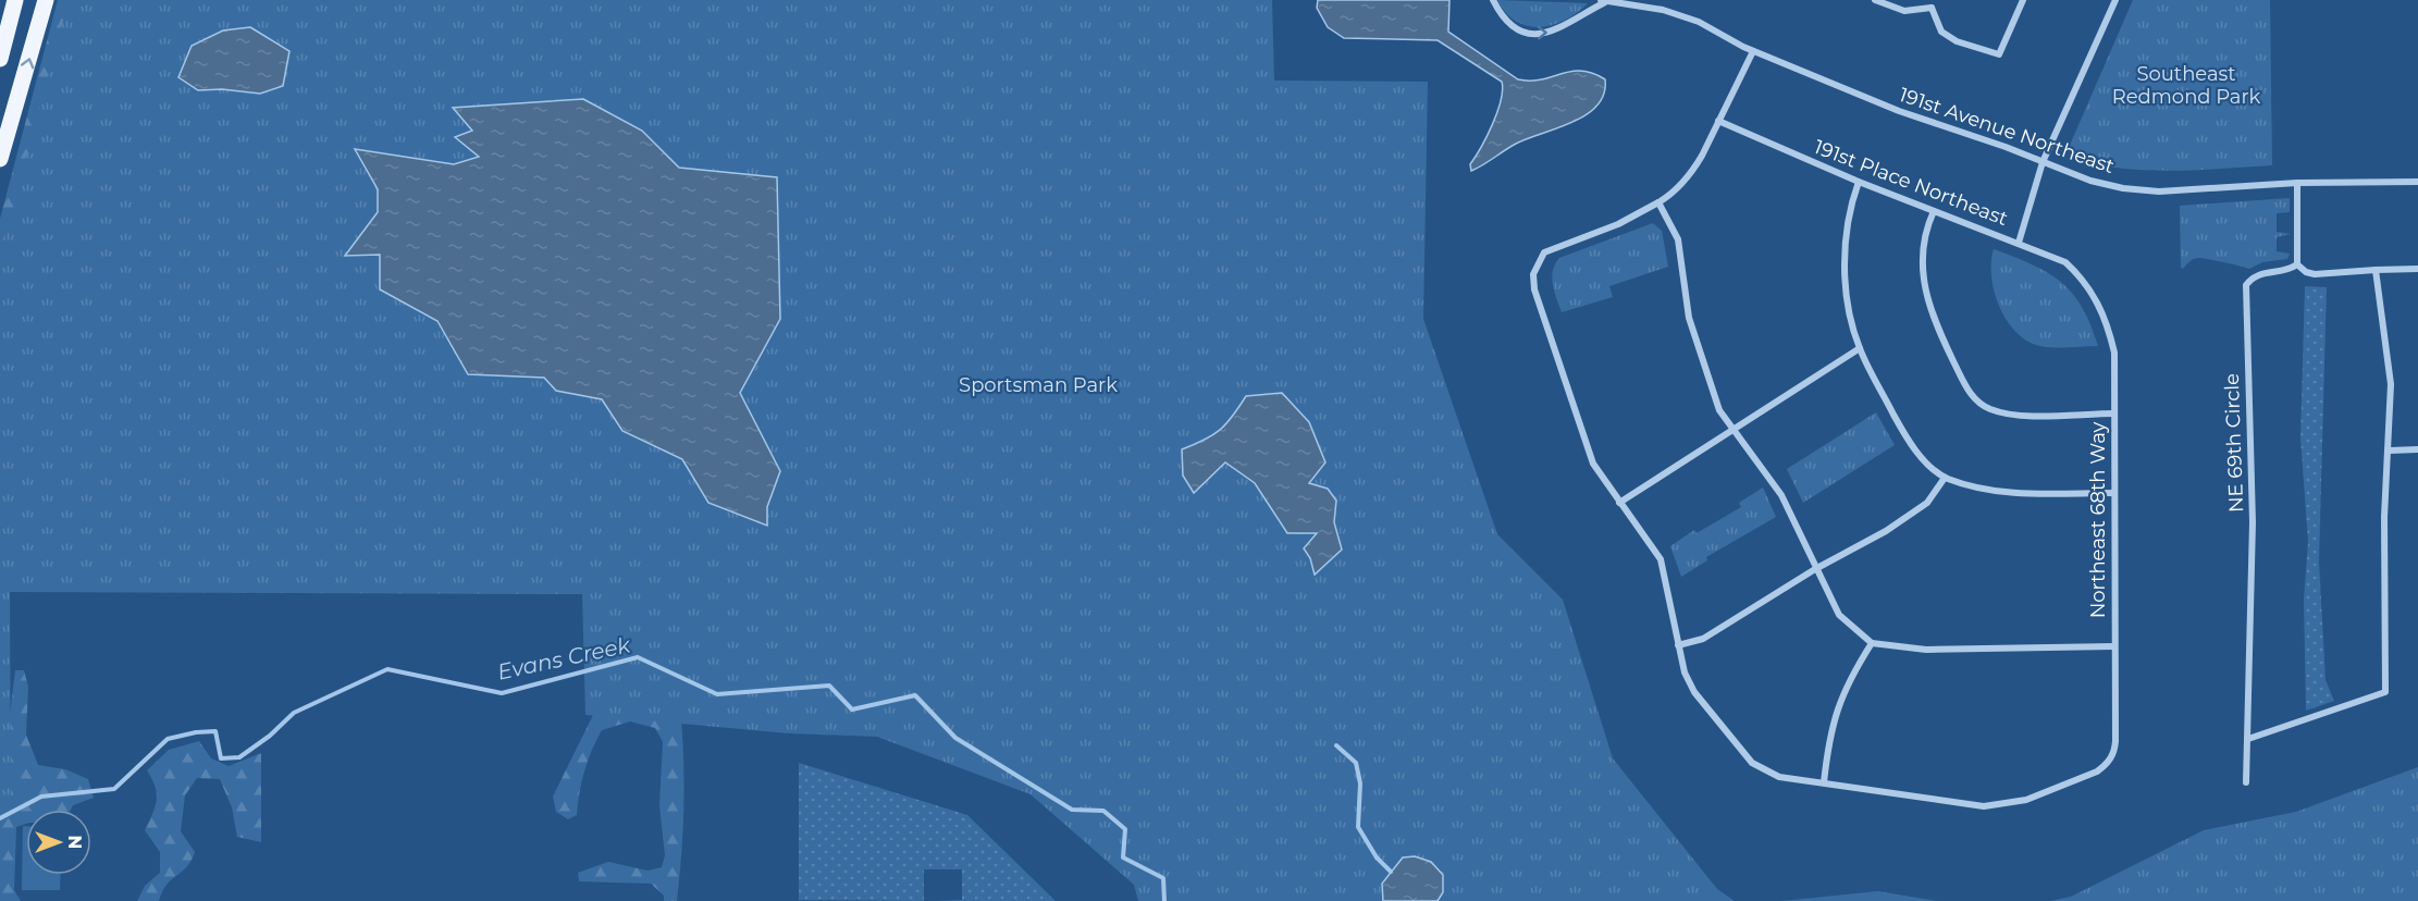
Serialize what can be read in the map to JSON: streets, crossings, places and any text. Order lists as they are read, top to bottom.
{
  "streets": {
    "street": [
      "191st Avenue Northeast",
      "191st Place Northeast",
      "NE 69th Circle",
      "Northeast 68th Way"
    ]
  },
  "crossings": [
    ["191st Place Northeast", "Northeast 68th Way"]
  ],
  "water": ["Evans Creek"],
  "parks": ["Southeast Redmond Park", "Sportsman Park"],
  "north": "right"
}
